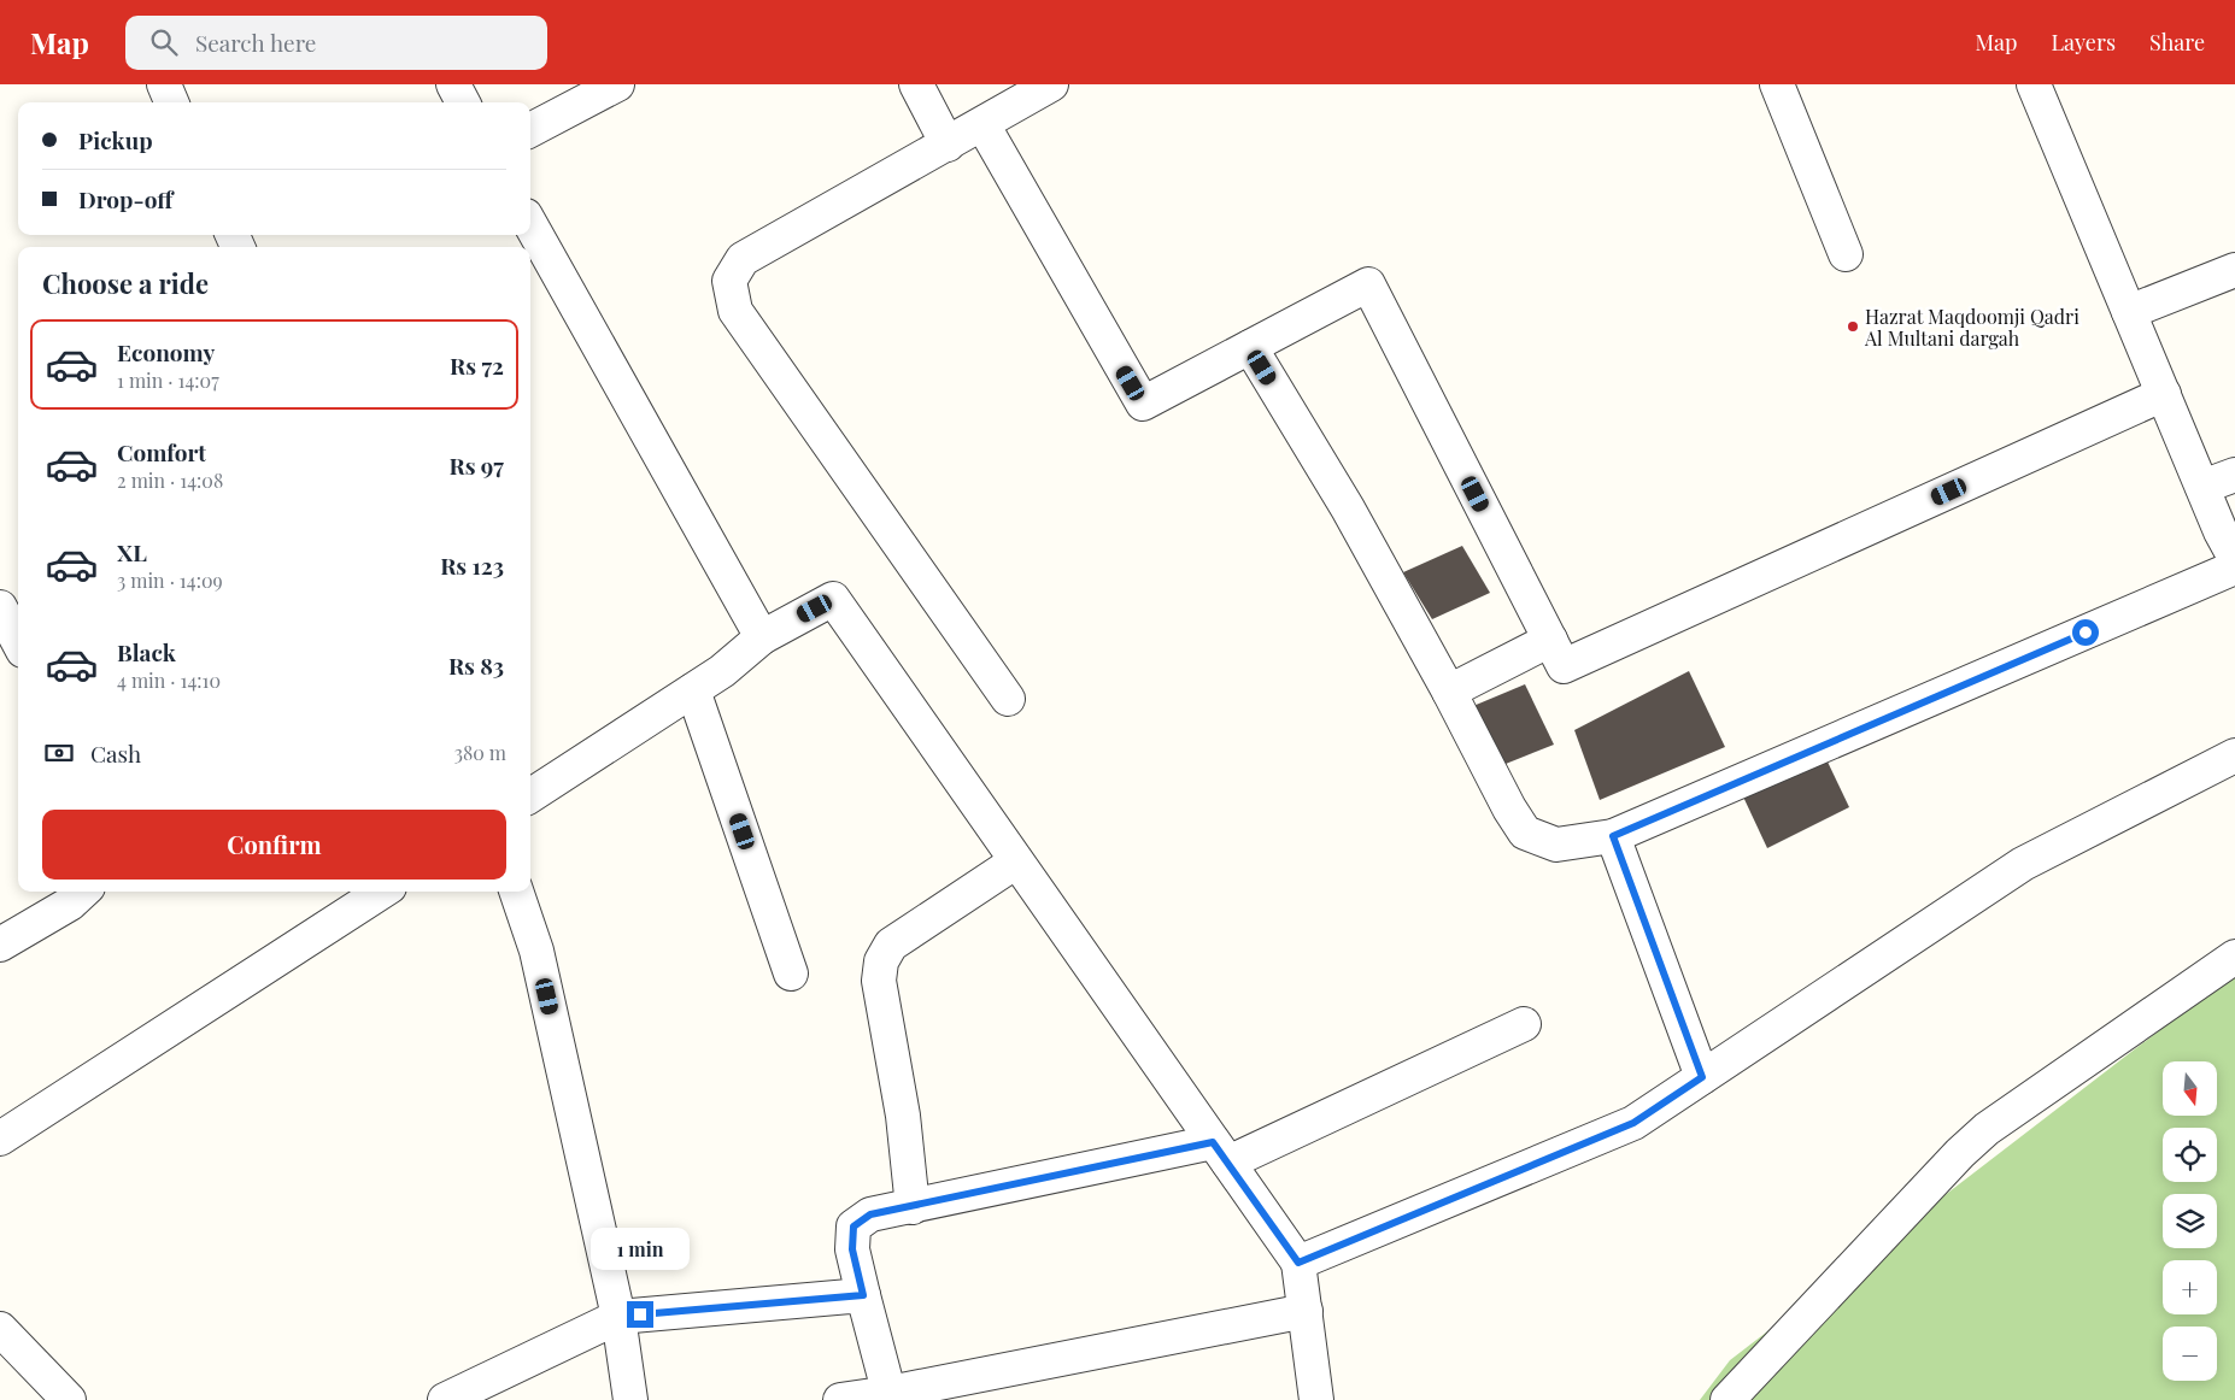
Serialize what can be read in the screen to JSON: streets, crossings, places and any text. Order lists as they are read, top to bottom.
{
  "places": ["Hazrat Maqdoomji Qadri Al Multani dargah"],
  "north": "bottom",
  "page": {
    "header": "Map",
    "search": "Search here",
    "nav": ["Map", "Layers", "Share"],
    "banner": ["Pickup", "Drop-off"],
    "heading": "Choose a ride",
    "list": [
      {
        "name": "Economy",
        "note": "1 min · 14:07",
        "value": "Rs 72"
      },
      {
        "name": "Comfort",
        "note": "2 min · 14:08",
        "value": "Rs 97"
      },
      {
        "name": "XL",
        "note": "3 min · 14:09",
        "value": "Rs 123"
      },
      {
        "name": "Black",
        "note": "4 min · 14:10",
        "value": "Rs 83"
      }
    ],
    "pay": ["Cash", "380 m"],
    "buttons": "Confirm",
    "map_buttons": ["+", "−"],
    "bubble": "1 min"
  }
}
